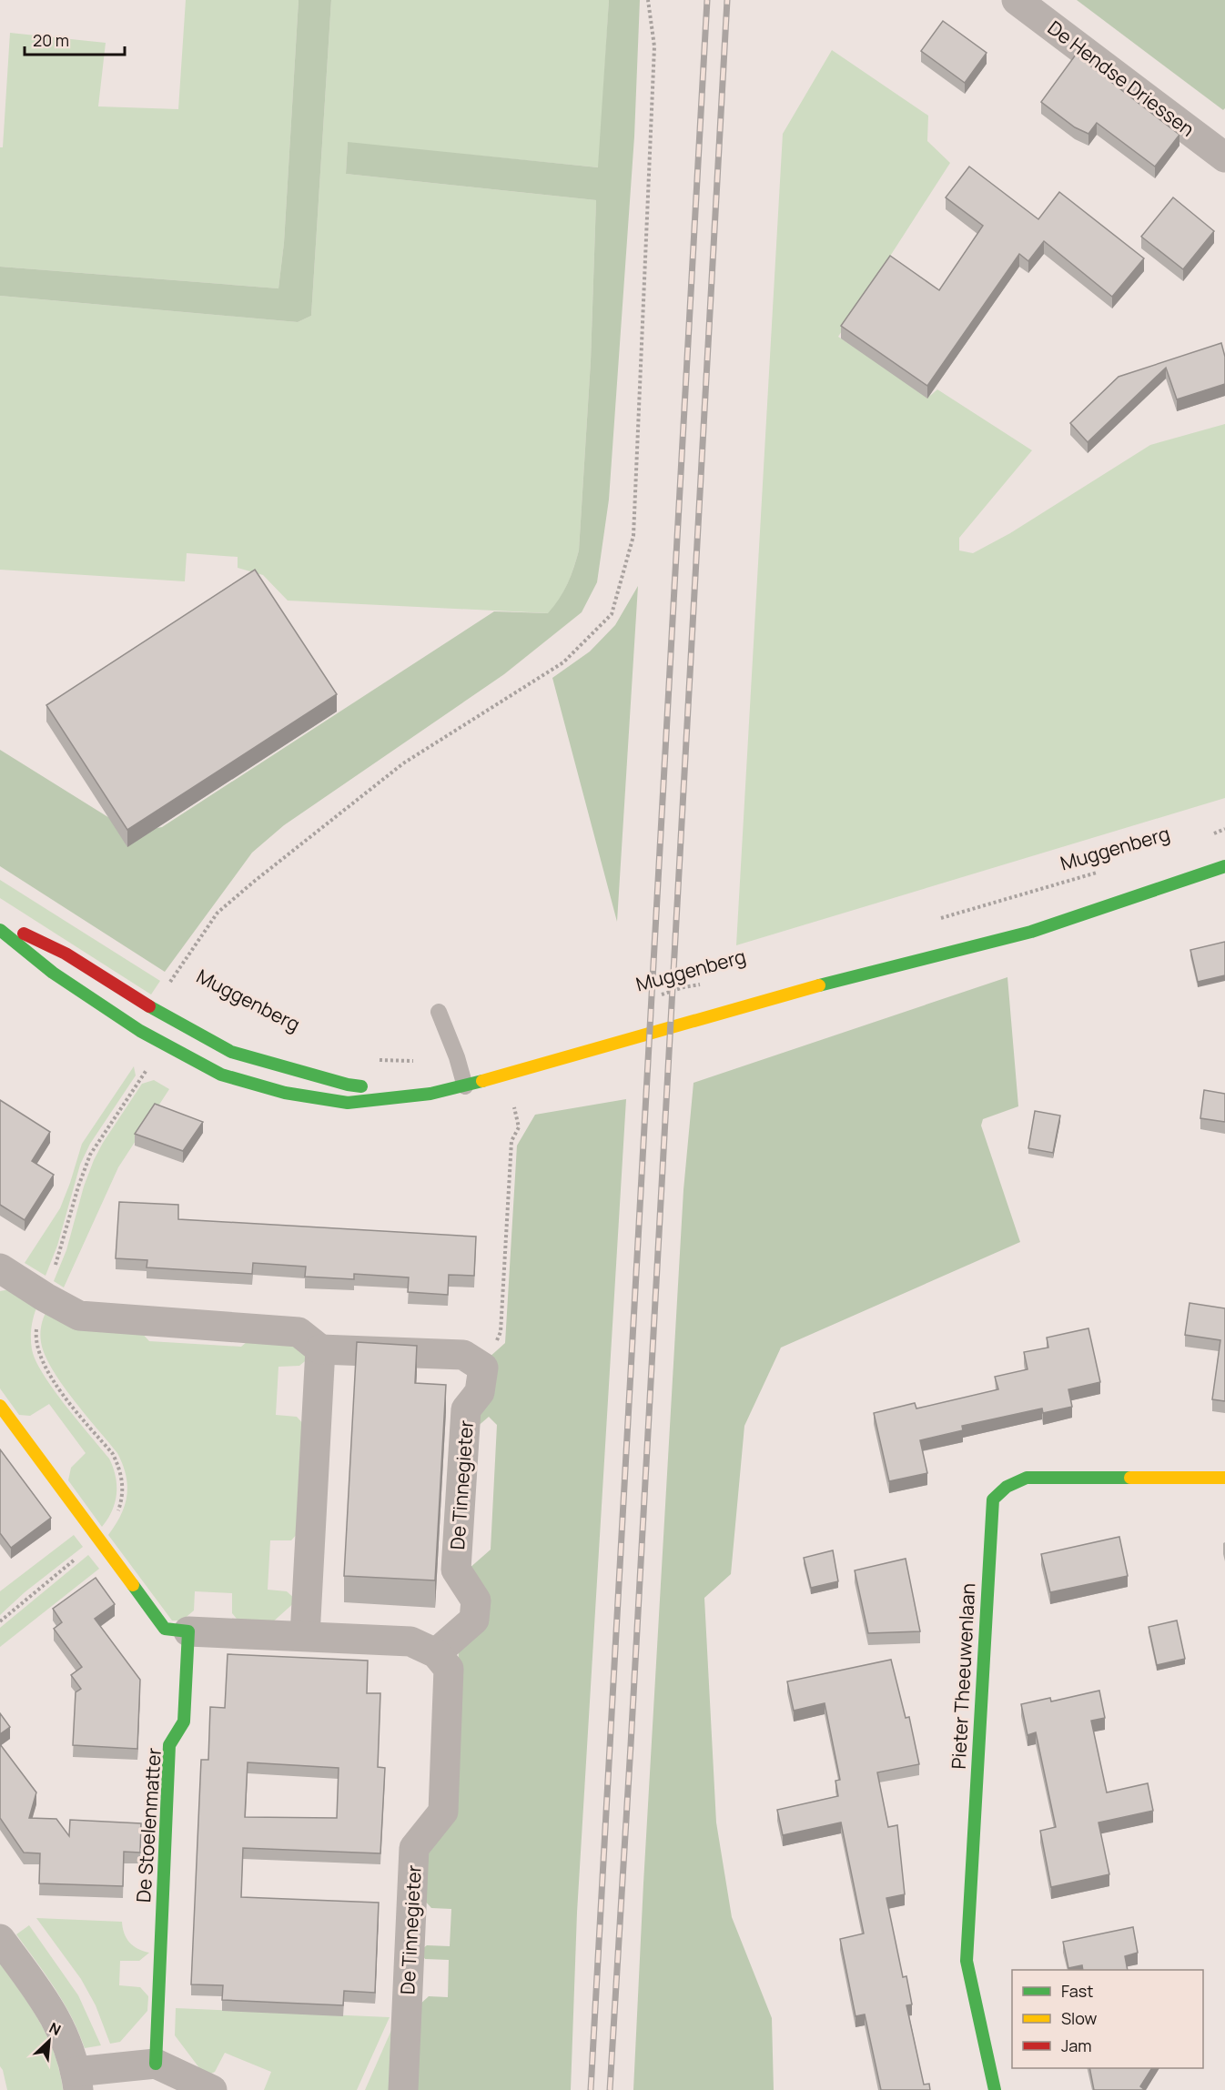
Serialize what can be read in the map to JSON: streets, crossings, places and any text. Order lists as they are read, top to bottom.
{
  "streets": {
    "main road": ["Pieter Theeuwenlaan", "De Stoelenmatter"],
    "street": ["De Hendse Driessen", "De Tinnegieter"],
    "path": ["Muggenberg"]
  },
  "legend": ["Fast", "Slow", "Jam"],
  "scale_bar": "20 m",
  "north": "top right"
}
